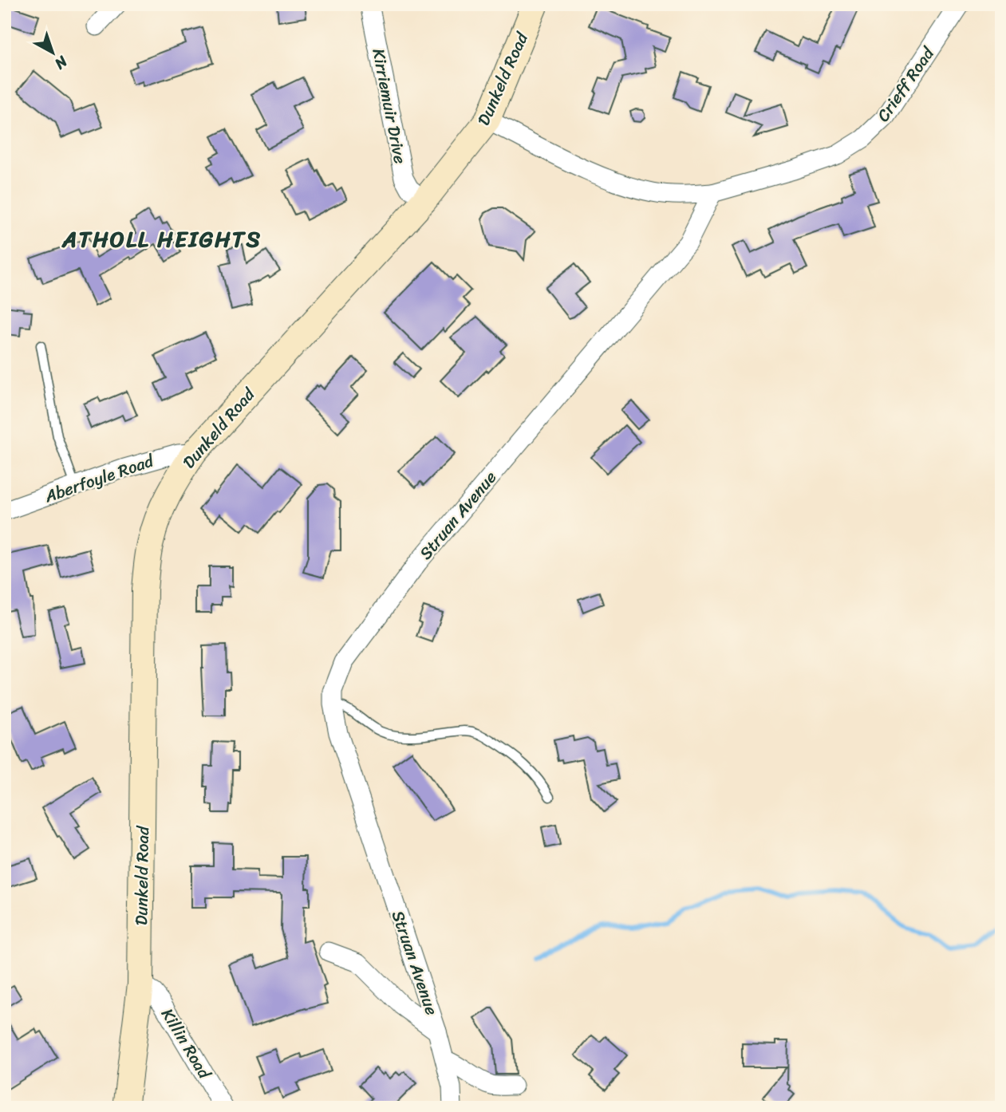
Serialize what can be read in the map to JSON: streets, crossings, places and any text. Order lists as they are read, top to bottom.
{
  "streets": {
    "main road": ["Dunkeld Road"],
    "street": [
      "Crieff Road",
      "Kirriemuir Drive",
      "Aberfoyle Road",
      "Struan Avenue",
      "Killin Road"
    ]
  },
  "crossings": [
    ["Dunkeld Road", "Kirriemuir Drive"],
    ["Dunkeld Road", "Aberfoyle Road"],
    ["Dunkeld Road", "Killin Road"],
    ["Crieff Road", "Struan Avenue"]
  ],
  "districts": ["ATHOLL HEIGHTS"],
  "north": "bottom right"
}
